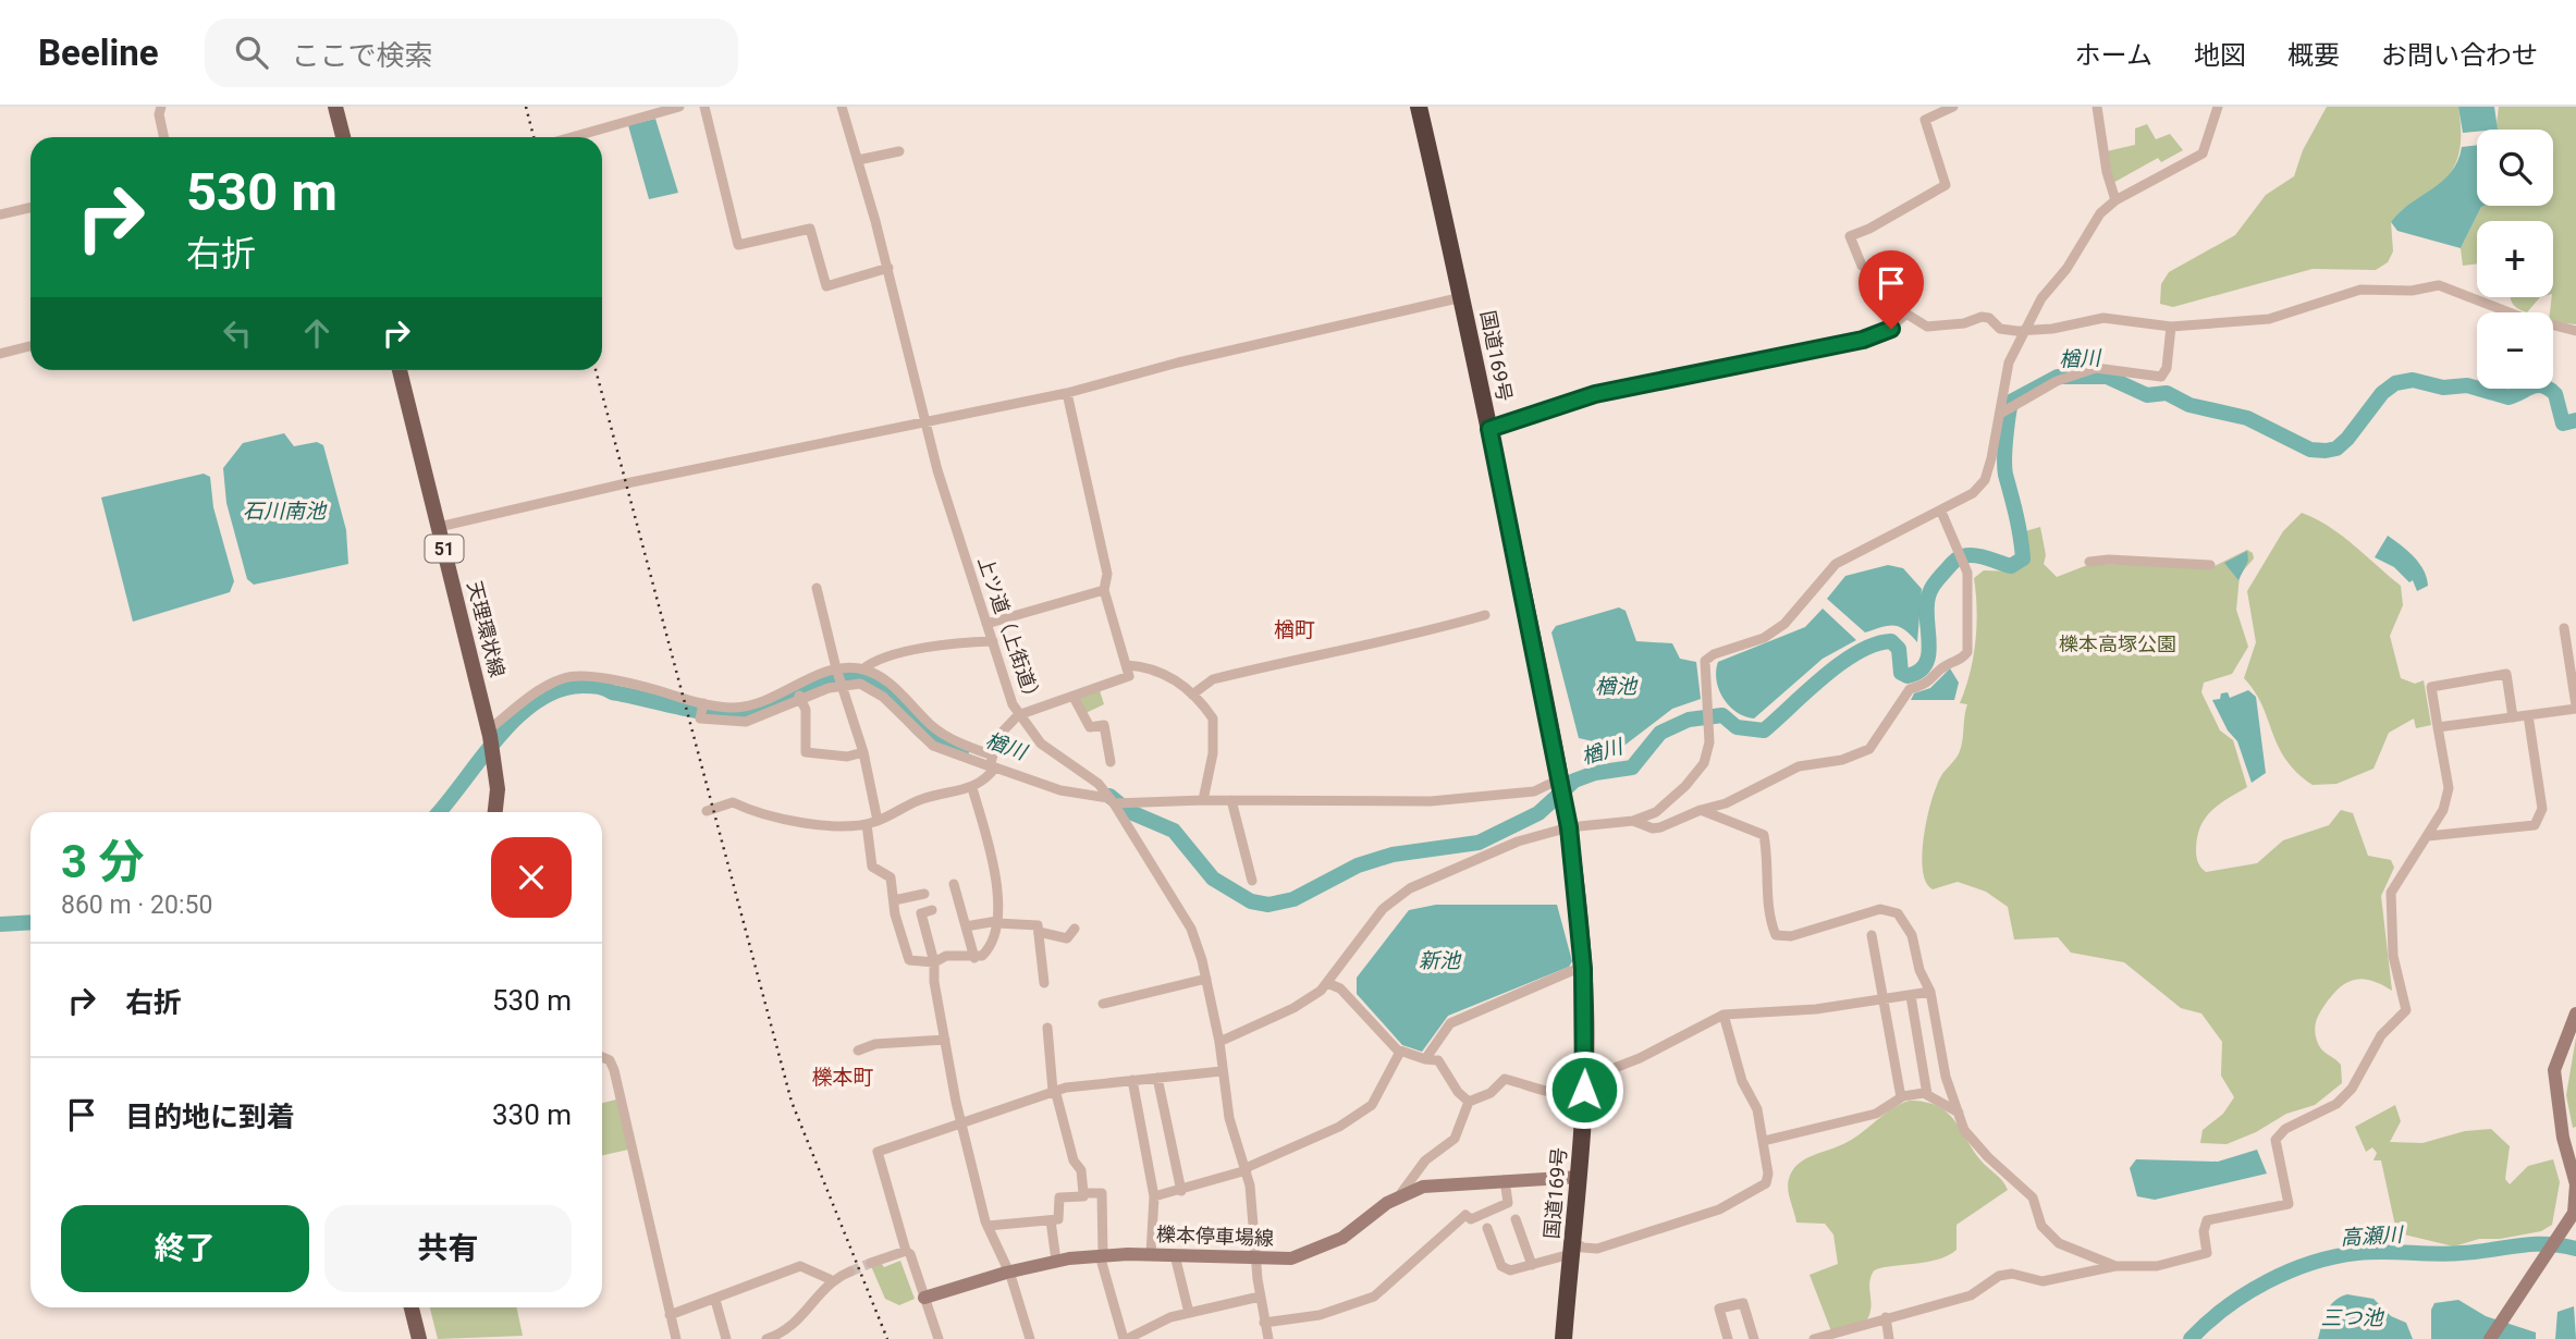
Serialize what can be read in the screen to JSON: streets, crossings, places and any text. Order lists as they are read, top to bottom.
{
  "streets": {
    "highway": ["国道169号"],
    "main road": ["51", "天理環状線", "櫟本停車場線"],
    "street": ["上ツ道（上街道）"]
  },
  "crossings": [
    ["国道169号", "櫟本停車場線"],
    ["上ツ道（上街道）", "櫟本停車場線"]
  ],
  "districts": ["楢町", "櫟本町"],
  "water": [
    "楢川",
    "石川南池",
    "楢池",
    "新池",
    "高瀬川",
    "三つ池"
  ],
  "parks": ["櫟本高塚公園"],
  "page": {
    "header": "Beeline",
    "search": "ここで検索",
    "nav": [
      "ホーム",
      "地図",
      "概要",
      "お問い合わせ"
    ],
    "map_buttons": ["+", "−"],
    "turn": ["530 m", "右折"],
    "heading": ["3 分", "860 m · 20:50"],
    "list": [
      {
        "name": "右折",
        "value": "530 m"
      },
      {
        "name": "目的地に到着",
        "value": "330 m"
      }
    ],
    "buttons": ["終了", "共有"]
  }
}
